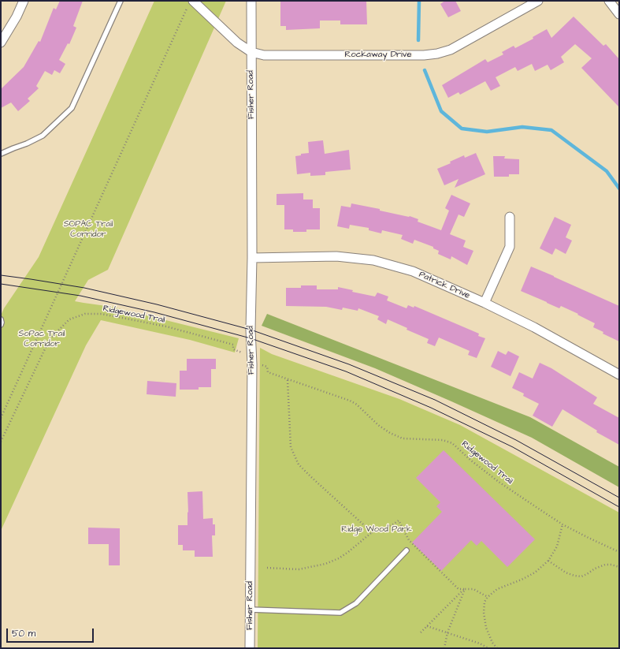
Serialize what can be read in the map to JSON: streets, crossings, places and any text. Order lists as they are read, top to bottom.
{
  "streets": {
    "street": ["Rockaway Drive", "Fisher Road", "Patrick Drive"],
    "path": ["Ridgewood Trail"]
  },
  "crossings": [
    ["Rockaway Drive", "Fisher Road"],
    ["Fisher Road", "Patrick Drive"]
  ],
  "parks": ["SOPAC Trail Corridor", "SoPac Trail Corridor", "Ridge Wood Park"],
  "scale_bar": "50 m"
}
